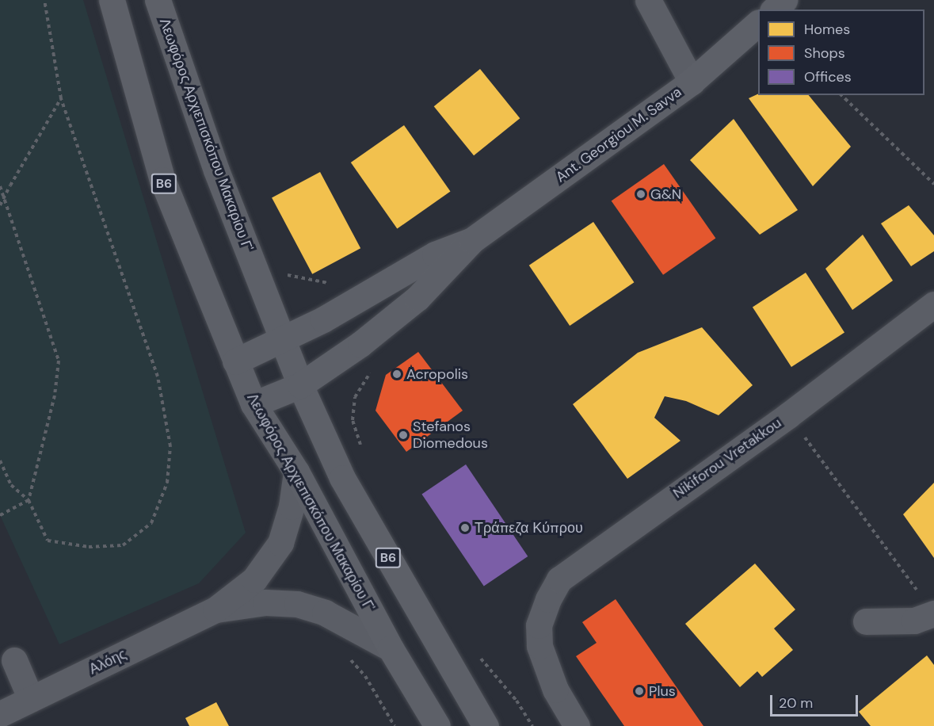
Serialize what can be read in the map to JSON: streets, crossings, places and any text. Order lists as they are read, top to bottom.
{
  "streets": {
    "main road": ["Λεωφόρος Αρχιεπισκόπου Μακαρίου Γ'", "Ant. Georgiou M. Savva", "B6"],
    "street": ["Nikiforou Vretakkou", "Αλόης"]
  },
  "crossings": [
    ["Λεωφόρος Αρχιεπισκόπου Μακαρίου Γ'", "Ant. Georgiou M. Savva"],
    ["Λεωφόρος Αρχιεπισκόπου Μακαρίου Γ'", "Αλόης"]
  ],
  "places": [
    "G&N",
    "Acropolis",
    "Stefanos Diomedous",
    "Τράπεζα Κύπρου",
    "Plus"
  ],
  "legend": ["Homes", "Shops", "Offices"],
  "scale_bar": "20 m"
}
